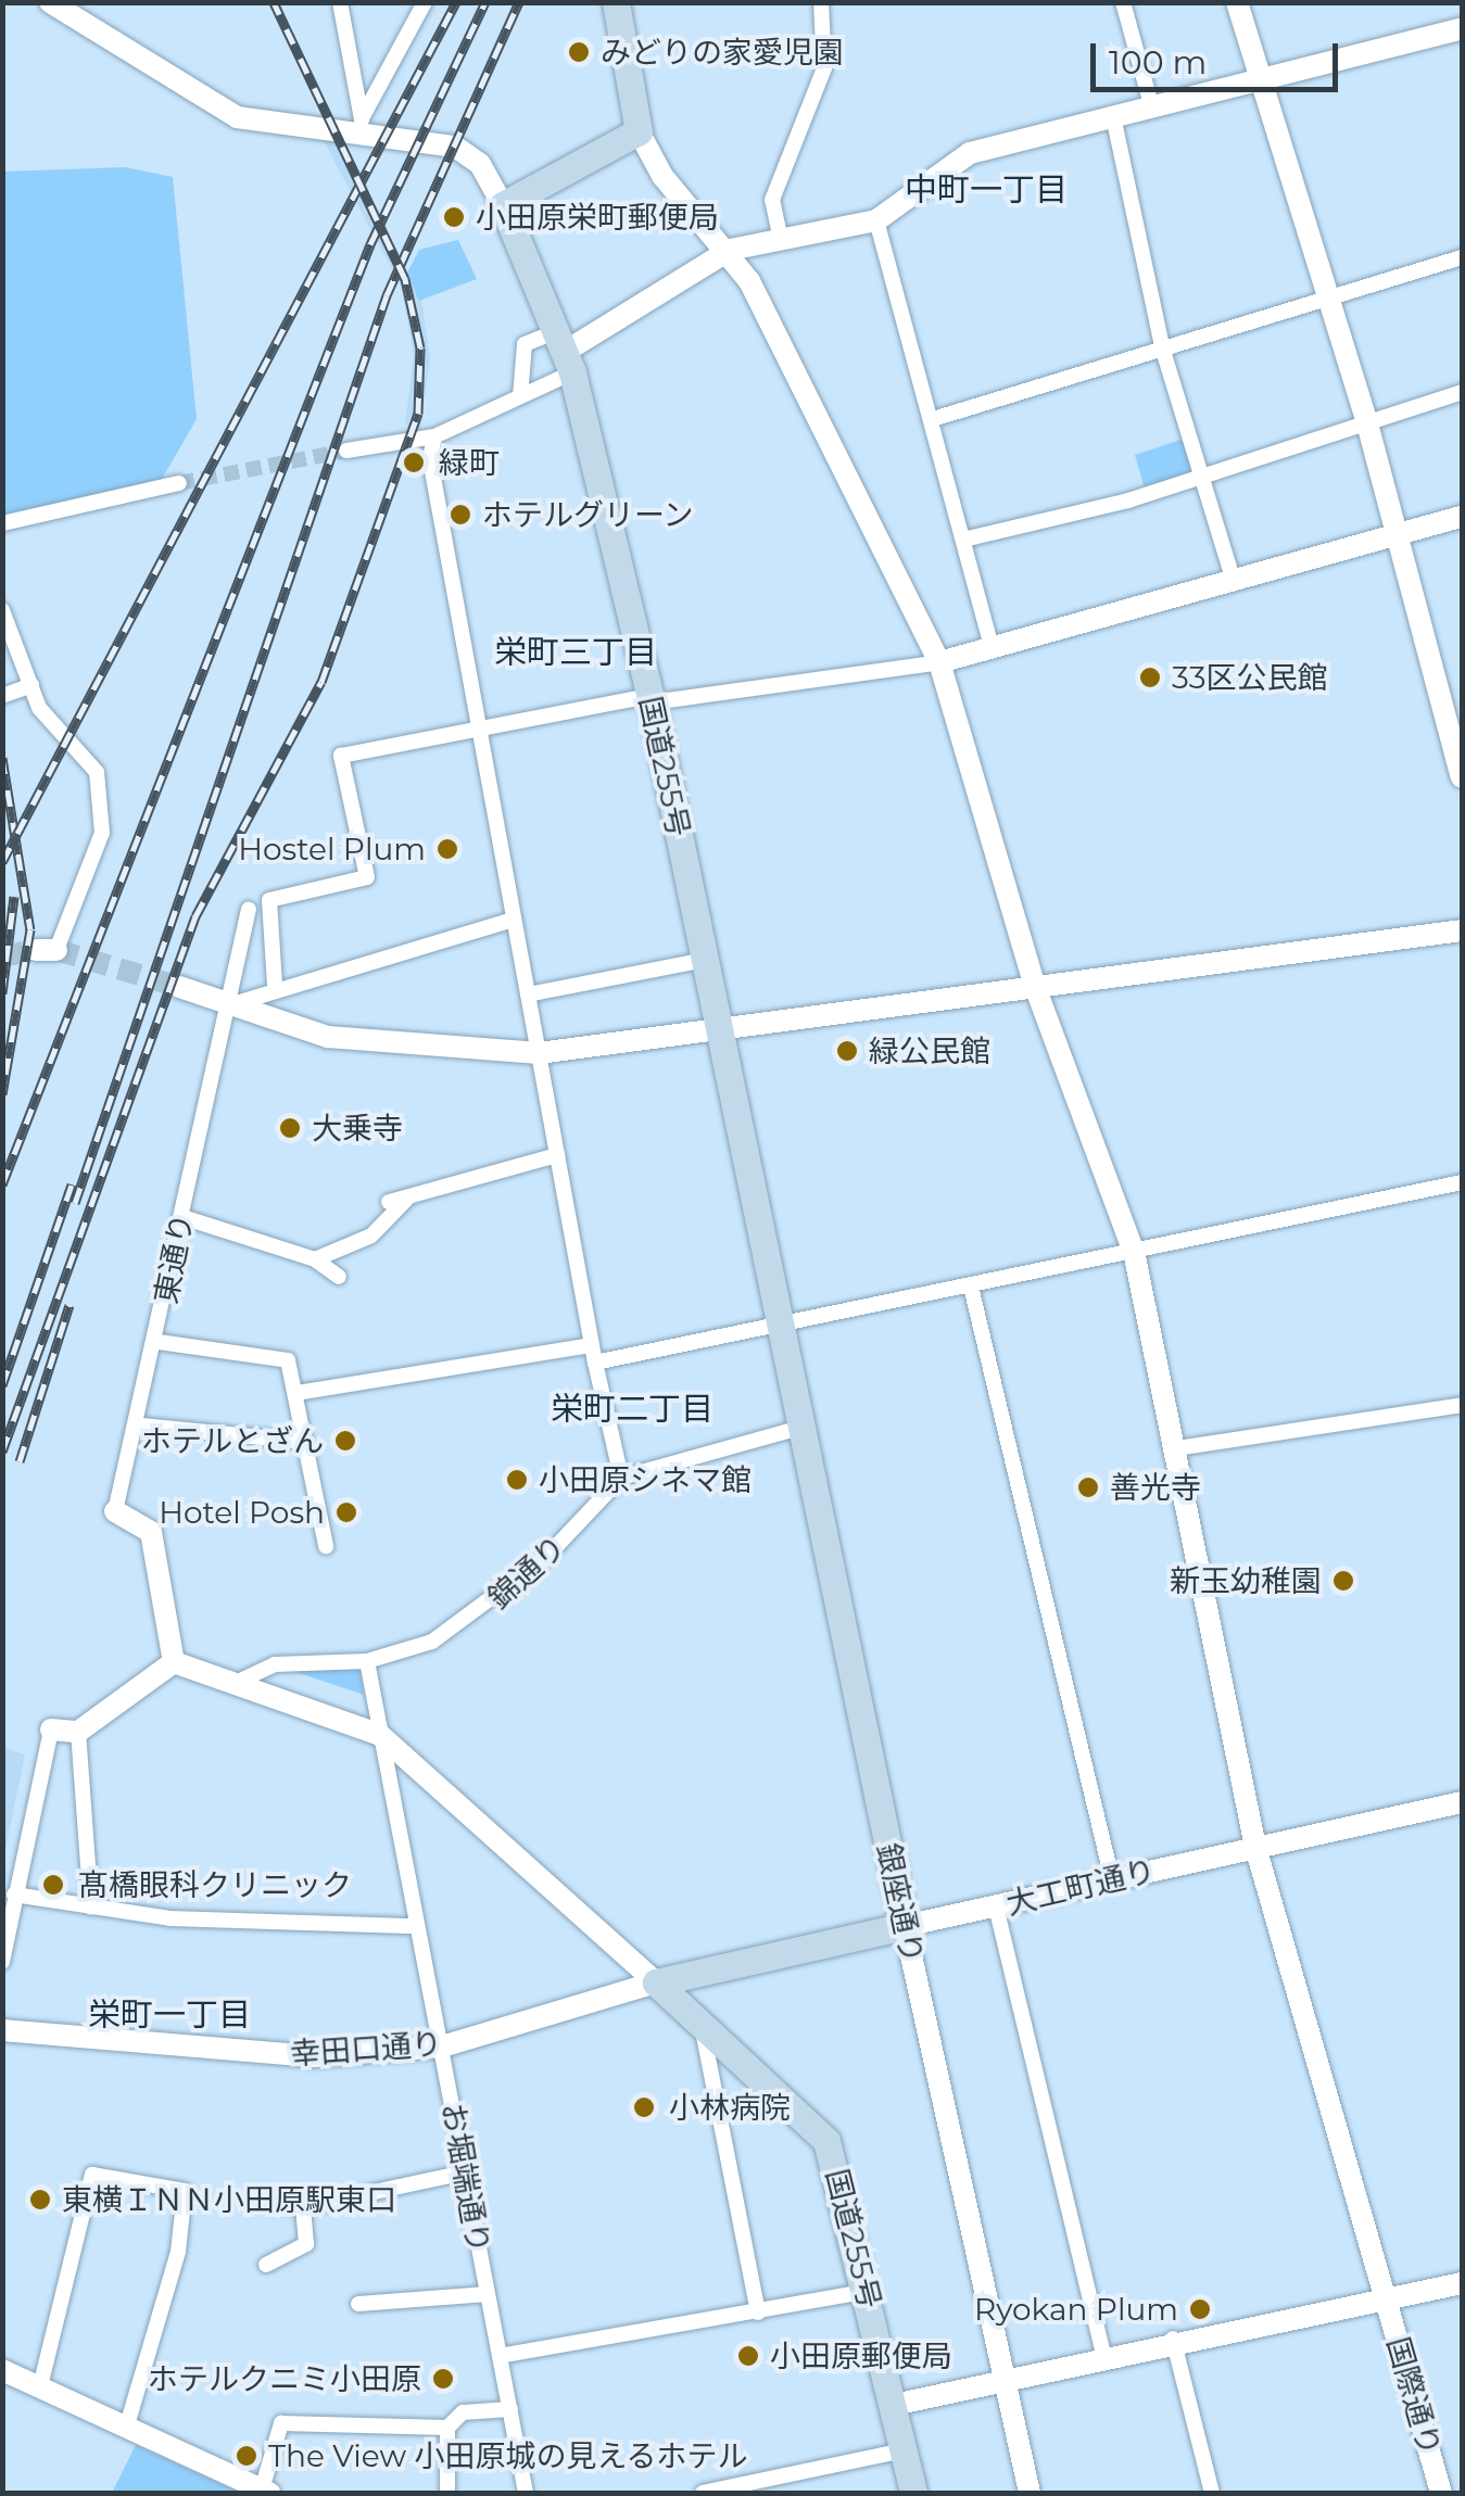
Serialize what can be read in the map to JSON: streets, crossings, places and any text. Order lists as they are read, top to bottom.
{
  "streets": {
    "highway": ["国道255号", "銀座通り"],
    "street": [
      "東通り",
      "錦通り",
      "大工町通り",
      "幸田口通り",
      "お堀端通り",
      "国際通り"
    ]
  },
  "crossings": [
    ["国道255号", "錦通り"],
    ["国道255号", "銀座通り"],
    ["国道255号", "幸田口通り"],
    ["錦通り", "銀座通り"],
    ["錦通り", "お堀端通り"],
    ["大工町通り", "銀座通り"],
    ["大工町通り", "国際通り"],
    ["幸田口通り", "お堀端通り"]
  ],
  "districts": [
    "中町一丁目",
    "栄町三丁目",
    "栄町二丁目",
    "栄町一丁目"
  ],
  "places": [
    "みどりの家愛児園",
    "小田原栄町郵便局",
    "緑町",
    "ホテルグリーン",
    "33区公民館",
    "Hostel Plum",
    "緑公民館",
    "大乗寺",
    "ホテルとざん",
    "小田原シネマ館",
    "善光寺",
    "Hotel Posh",
    "新玉幼稚園",
    "髙橋眼科クリニック",
    "小林病院",
    "東横ＩＮＮ小田原駅東口",
    "Ryokan Plum",
    "小田原郵便局",
    "ホテルクニミ小田原",
    "The View 小田原城の見えるホテル"
  ],
  "scale_bar": "100 m"
}
